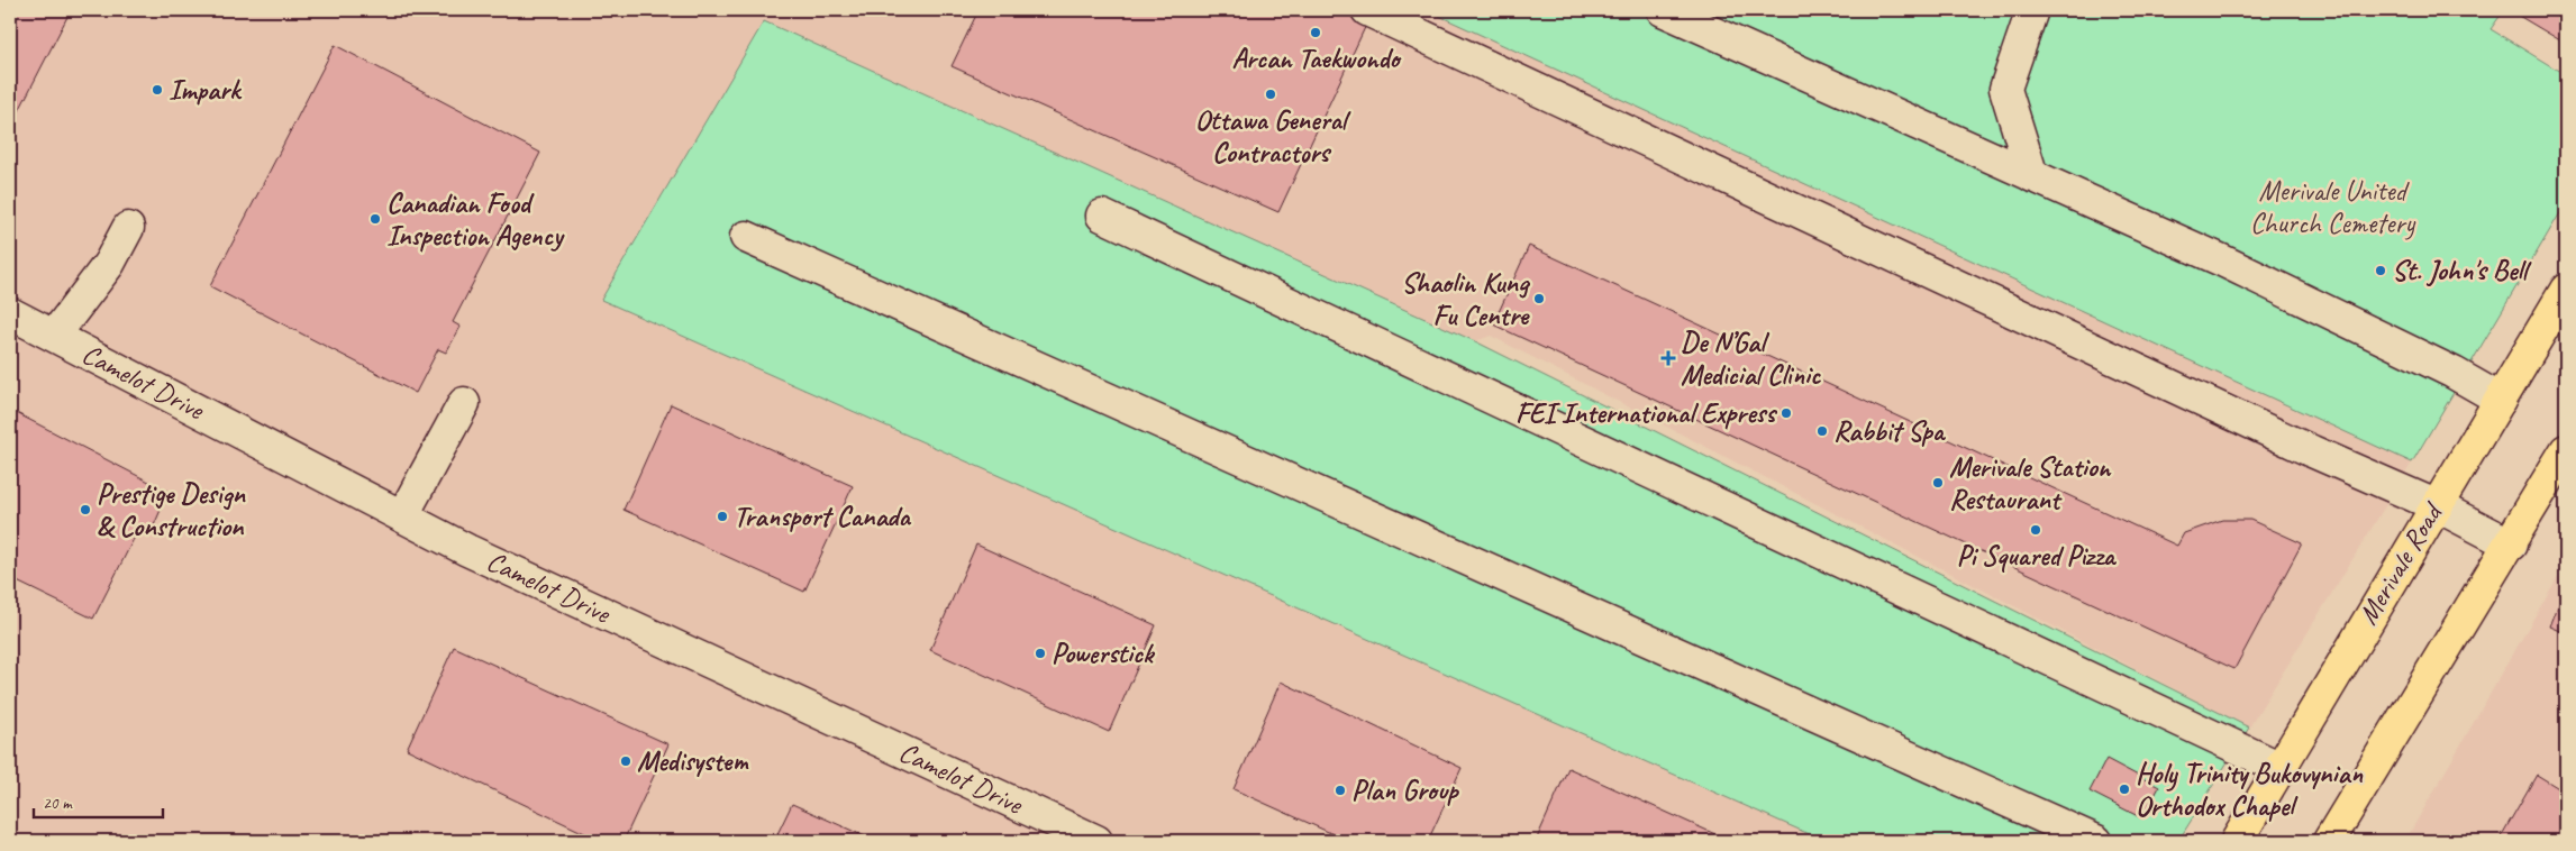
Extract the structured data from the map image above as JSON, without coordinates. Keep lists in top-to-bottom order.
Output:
{
  "streets": {
    "main road": ["Merivale Road"],
    "street": ["Camelot Drive"]
  },
  "parks": ["Merivale United Church Cemetery"],
  "places": {
    "other": [
      "Arcan Taekwondo",
      "Impark",
      "Ottawa General Contractors",
      "Canadian Food Inspection Agency",
      "St. John's Bell",
      "Shaolin Kung Fu Centre",
      "FEI International Express",
      "Rabbit Spa",
      "Merivale Station Restaurant",
      "Prestige Design & Construction",
      "Transport Canada",
      "Pi Squared Pizza",
      "Powerstick",
      "Medisystem",
      "Holy Trinity Bukovynian Orthodox Chapel",
      "Plan Group"
    ],
    "health": ["De N’Gal Medicial Clinic"]
  },
  "scale_bar": "20 m"
}
